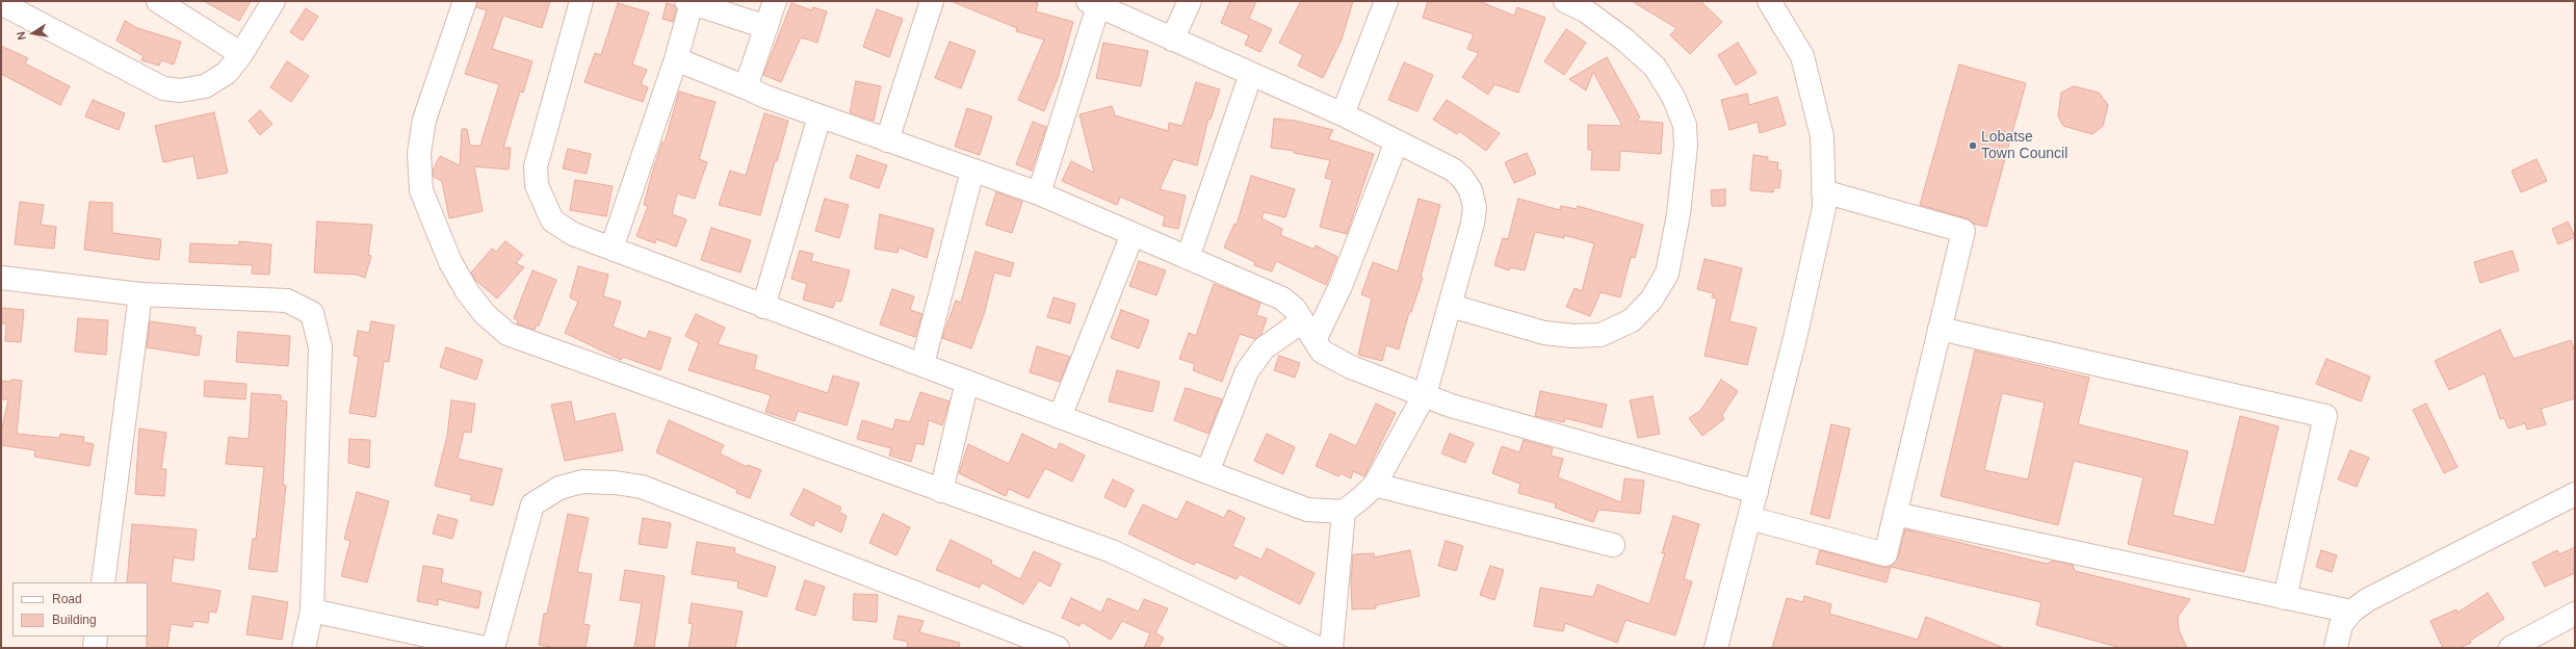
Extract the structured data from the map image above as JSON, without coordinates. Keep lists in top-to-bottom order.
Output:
{
  "places": ["Lobatse Town Council"],
  "legend": ["Road", "Building"],
  "north": "left"
}
